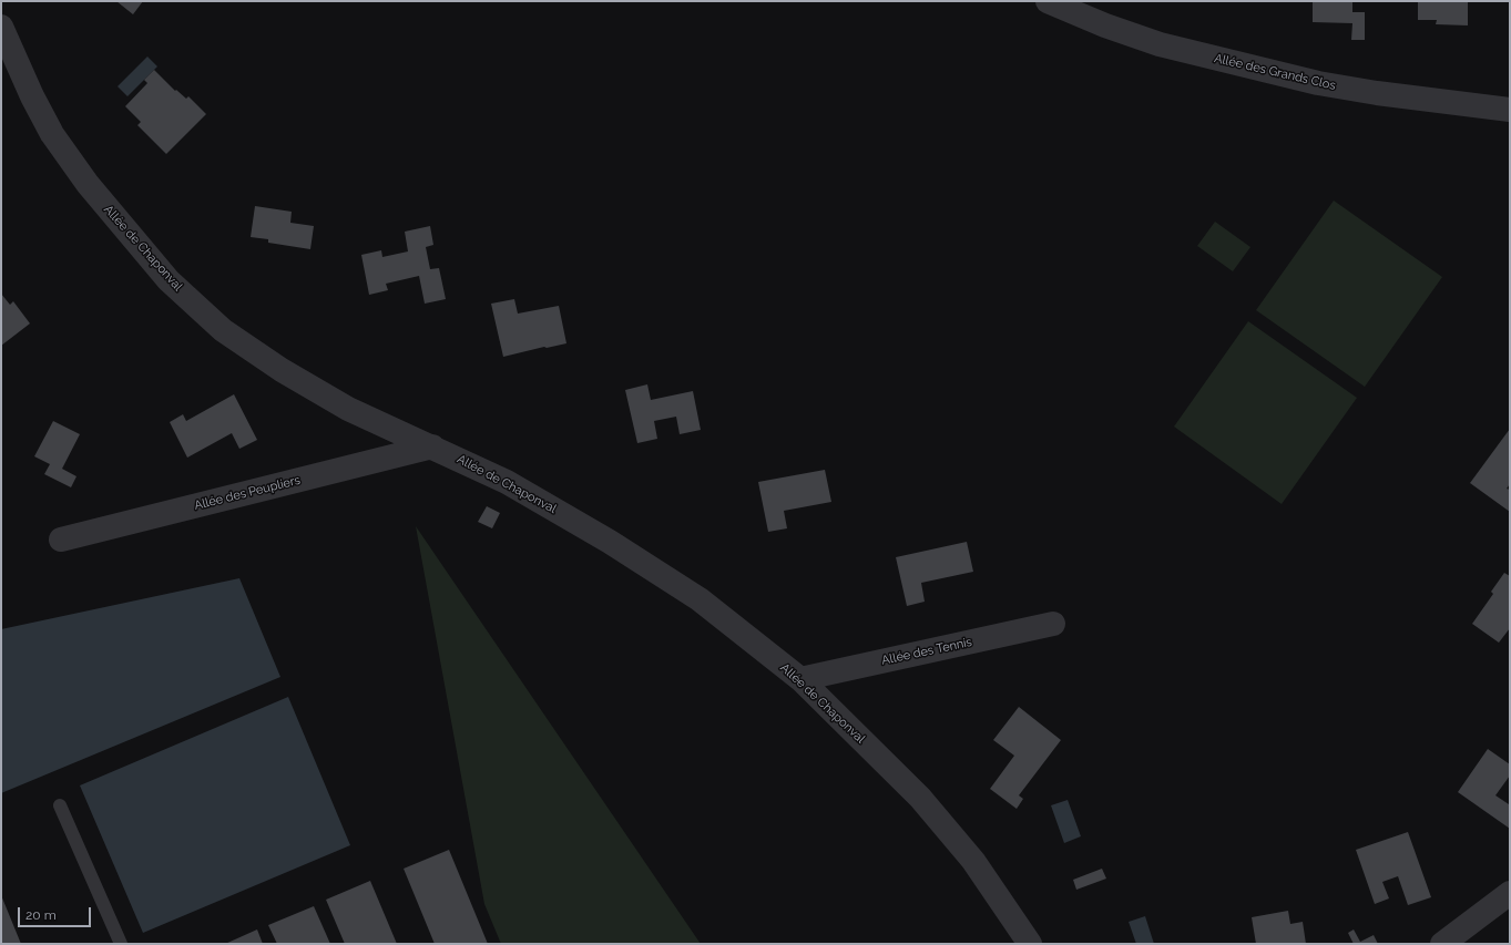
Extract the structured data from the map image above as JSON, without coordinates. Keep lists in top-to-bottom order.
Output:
{
  "streets": {
    "street": [
      "Allée des Grands Clos",
      "Allée de Chaponval",
      "Allée des Peupliers",
      "Allée des Tennis"
    ]
  },
  "crossings": [
    ["Allée de Chaponval", "Allée des Peupliers"],
    ["Allée de Chaponval", "Allée des Tennis"]
  ],
  "scale_bar": "20 m"
}
